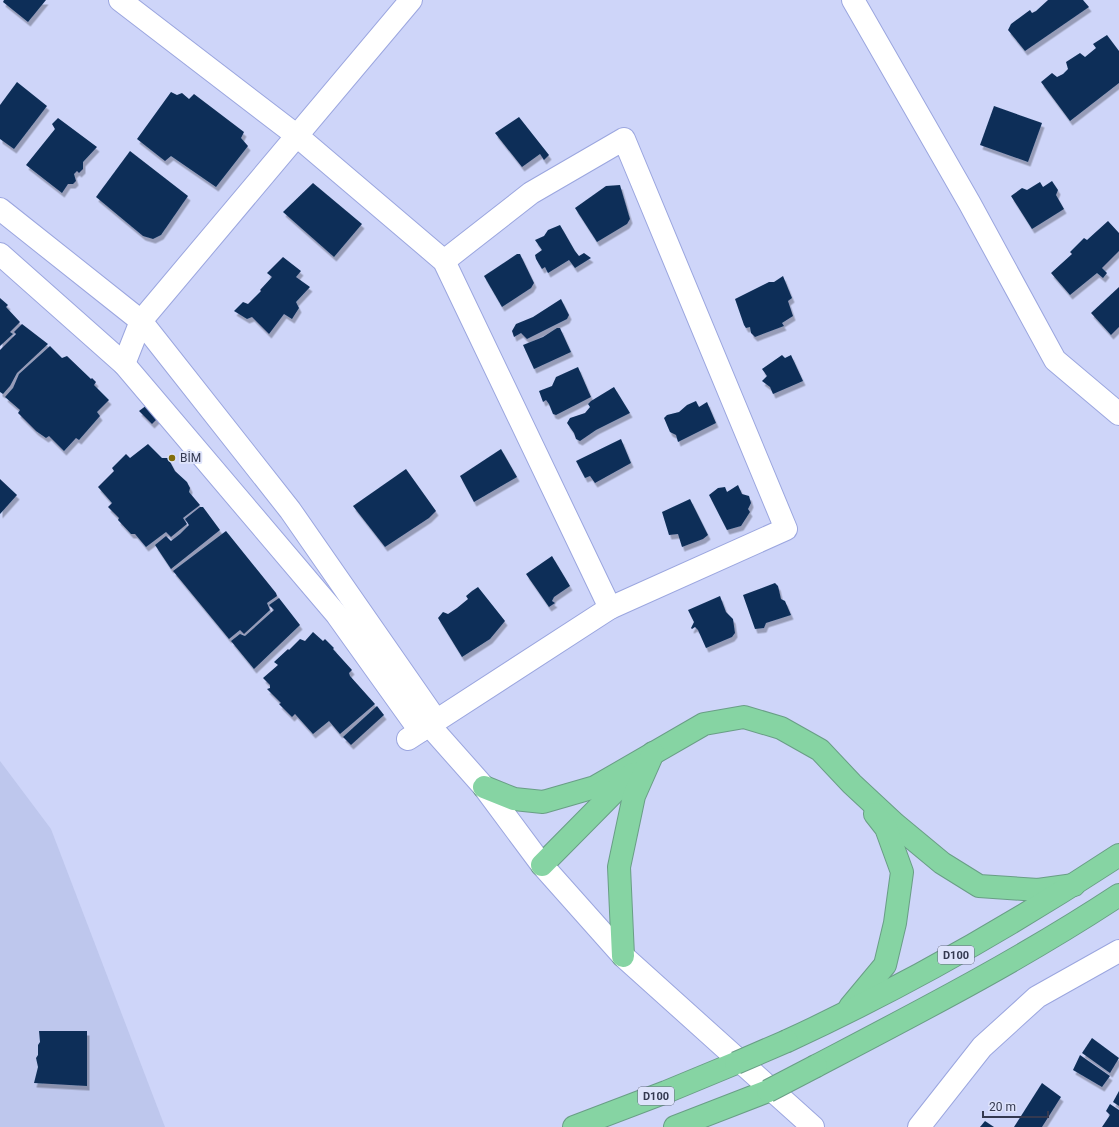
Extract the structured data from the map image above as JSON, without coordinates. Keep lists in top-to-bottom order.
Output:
{
  "streets": {
    "highway": ["D100"]
  },
  "places": ["BİM"],
  "scale_bar": "20 m"
}
